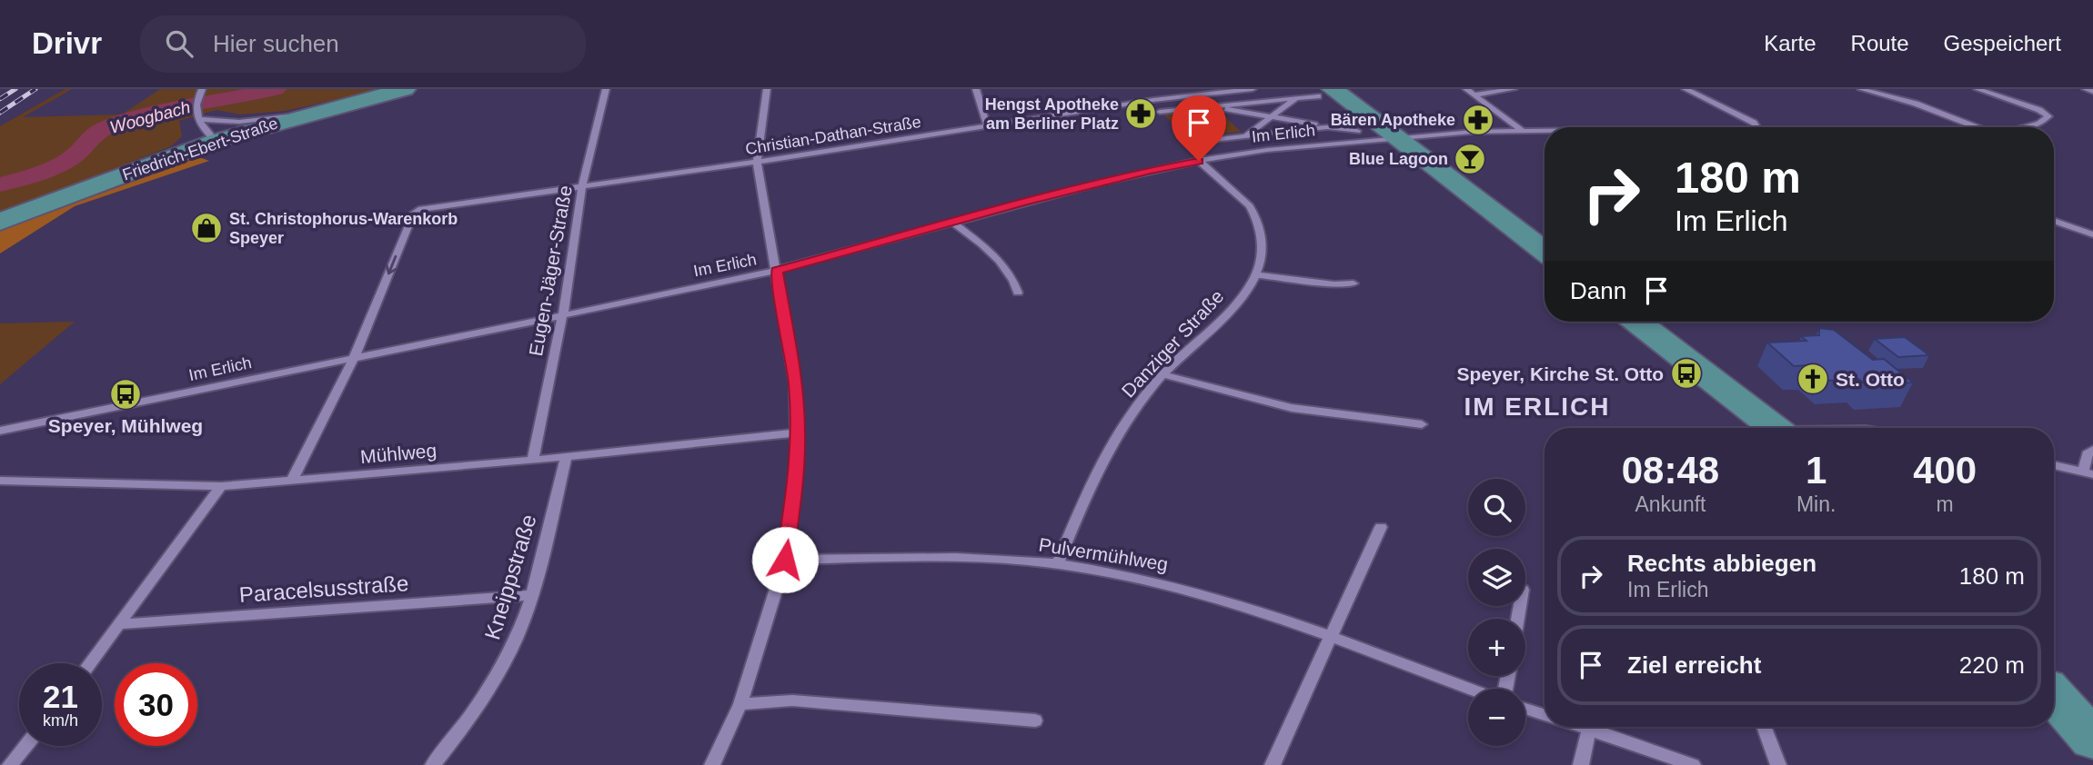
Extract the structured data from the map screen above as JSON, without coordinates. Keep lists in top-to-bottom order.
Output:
{
  "streets": {
    "main road": ["Friedrich-Ebert-Straße"],
    "street": [
      "Im Erlich",
      "Christian-Dathan-Straße",
      "Eugen-Jäger-Straße",
      "Danziger Straße",
      "Mühlweg",
      "Pulvermühlweg",
      "Kneippstraße",
      "Paracelsusstraße"
    ]
  },
  "crossings": [
    ["Im Erlich", "Christian-Dathan-Straße"],
    ["Im Erlich", "Eugen-Jäger-Straße"],
    ["Im Erlich", "Danziger Straße"],
    ["Christian-Dathan-Straße", "Eugen-Jäger-Straße"],
    ["Eugen-Jäger-Straße", "Mühlweg"],
    ["Danziger Straße", "Pulvermühlweg"],
    ["Mühlweg", "Kneippstraße"],
    ["Kneippstraße", "Paracelsusstraße"]
  ],
  "districts": ["IM ERLICH"],
  "water": ["Woogbach"],
  "places": {
    "pharmacy": ["Hengst Apotheke am Berliner Platz", "Bären Apotheke"],
    "bar": ["Blue Lagoon"],
    "shop": ["St. Christophorus-Warenkorb Speyer"],
    "bus stop": ["Speyer, Kirche St. Otto", "Speyer, Mühlweg"],
    "church": ["St. Otto"]
  },
  "page": {
    "header": "Drivr",
    "search": "Hier suchen",
    "nav": ["Karte", "Route", "Gespeichert"],
    "turn": ["180 m", "Im Erlich"],
    "then": "Dann",
    "eta": [
      "08:48",
      "Ankunft",
      "1",
      "Min.",
      "400",
      "m"
    ],
    "map_buttons": ["+", "−"],
    "list": [
      {
        "name": "Rechts abbiegen",
        "note": "Im Erlich",
        "value": "180 m"
      },
      {
        "name": "Ziel erreicht",
        "value": "220 m"
      }
    ],
    "speed": "21 km/h",
    "limit": "30"
  }
}
